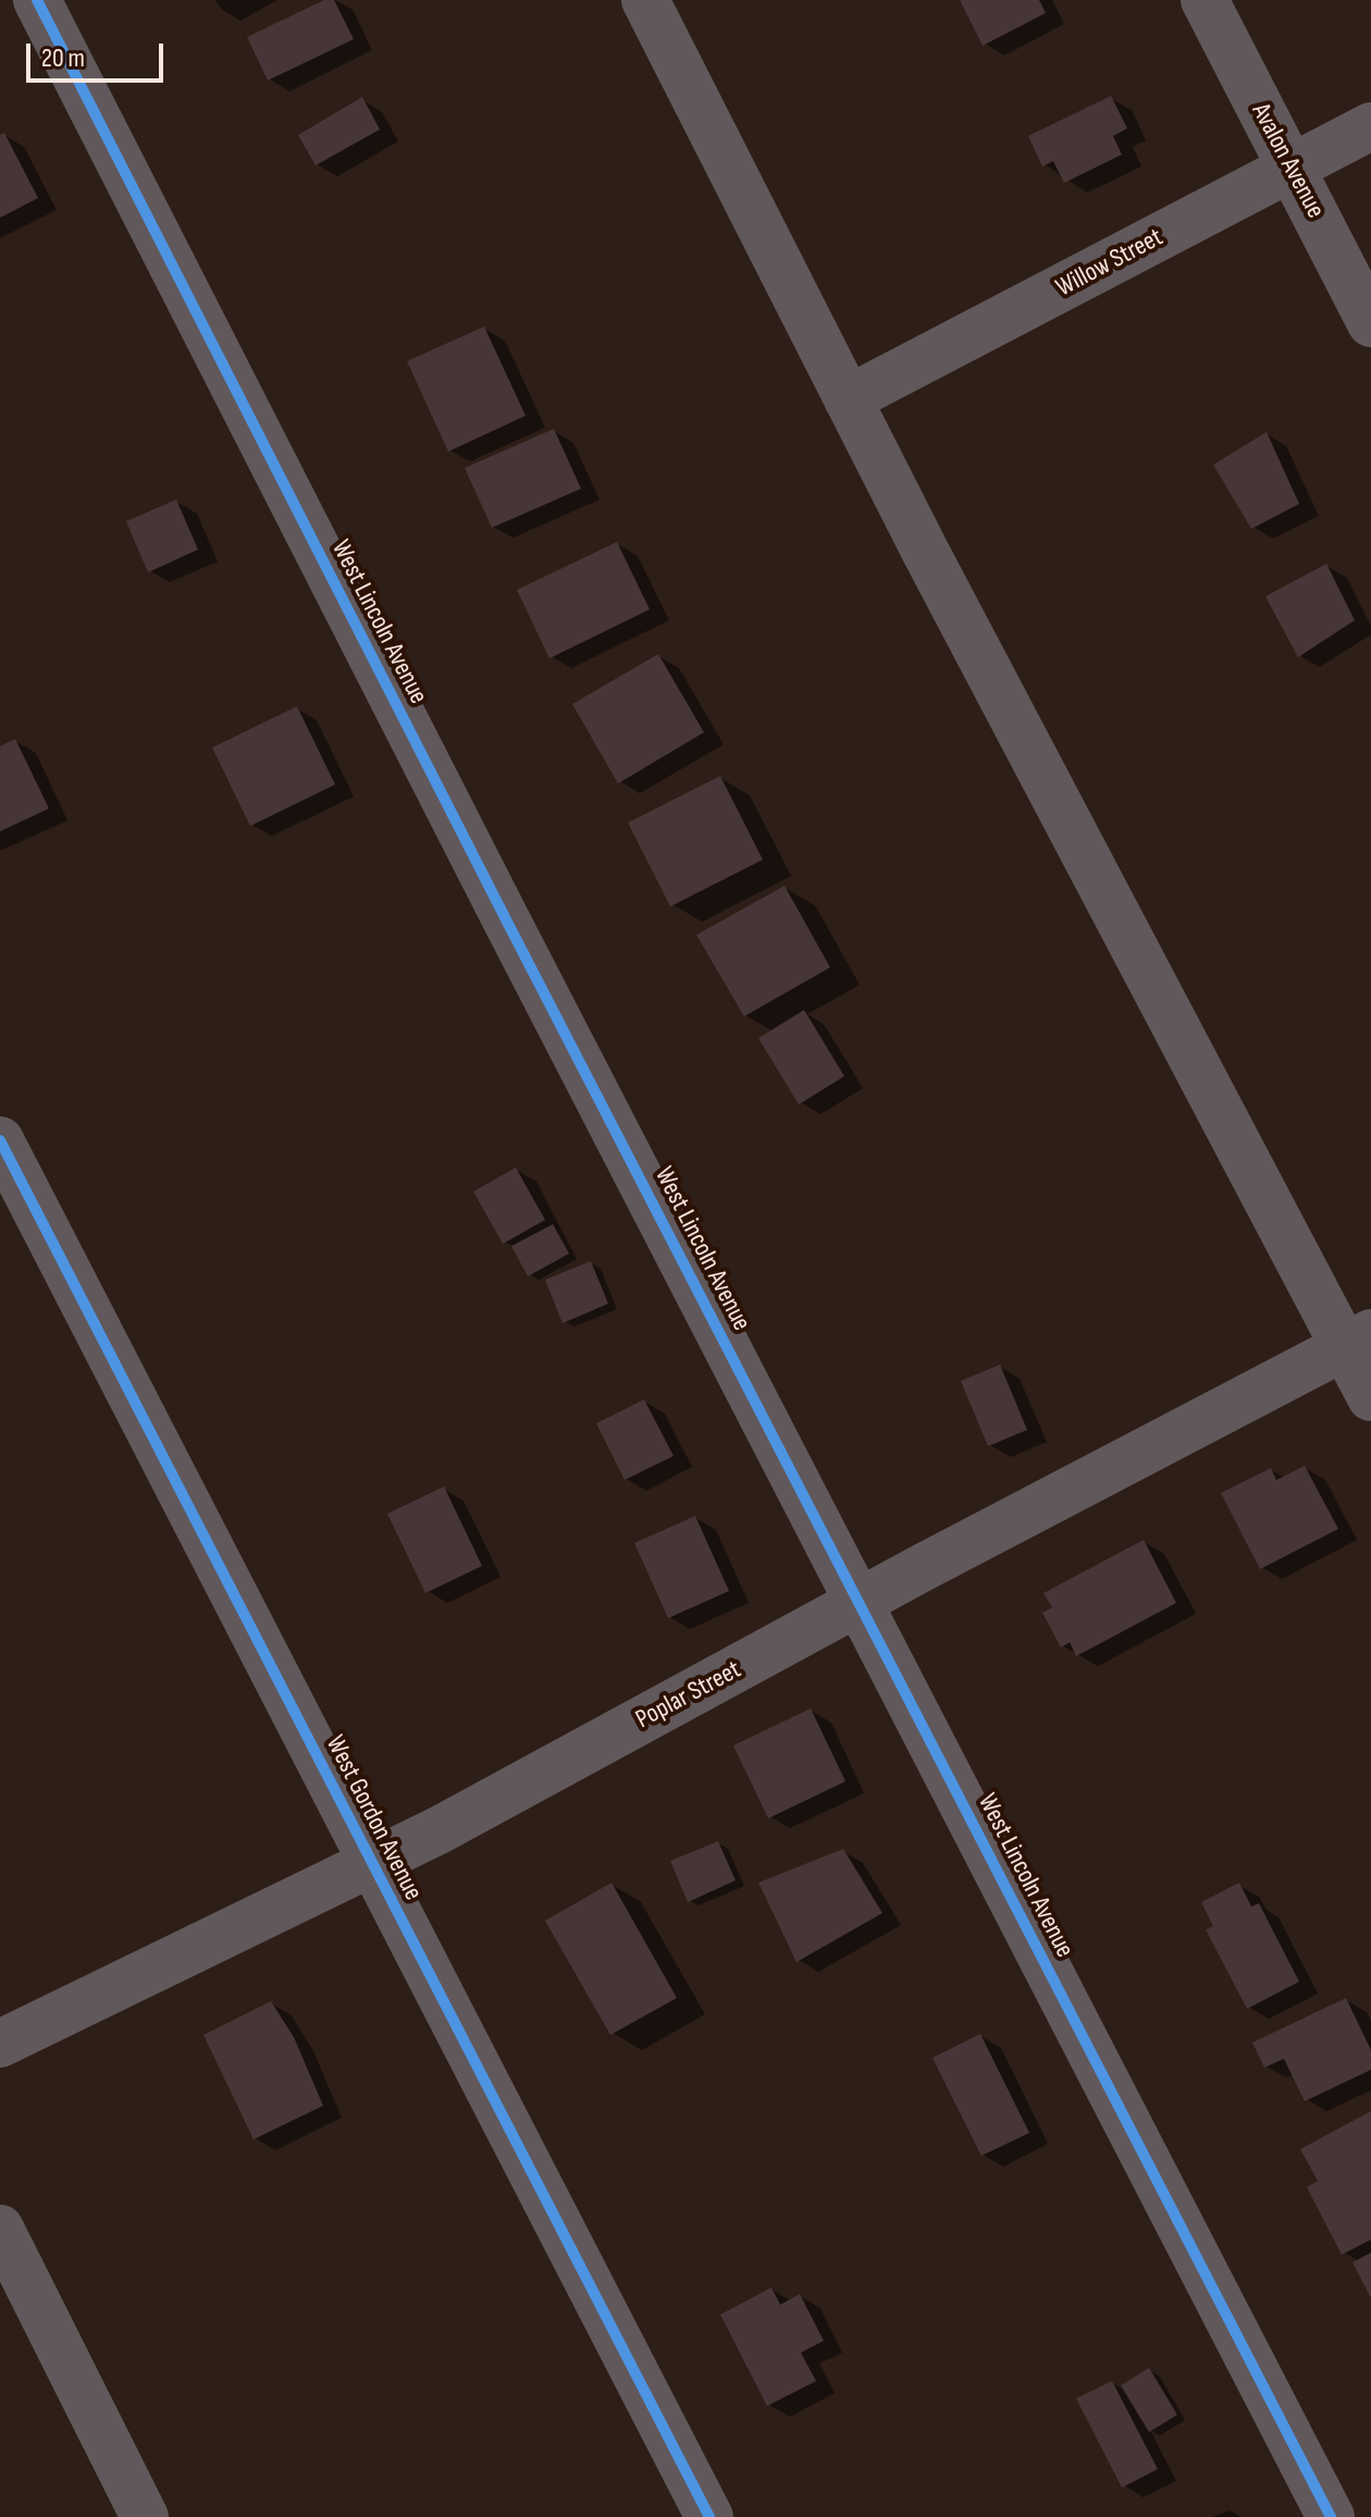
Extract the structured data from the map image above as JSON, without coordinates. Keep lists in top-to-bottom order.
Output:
{
  "streets": {
    "street": [
      "Avalon Avenue",
      "Willow Street",
      "West Lincoln Avenue",
      "Poplar Street",
      "West Gordon Avenue"
    ]
  },
  "crossings": [
    ["Avalon Avenue", "Willow Street"],
    ["West Lincoln Avenue", "Poplar Street"],
    ["Poplar Street", "West Gordon Avenue"]
  ],
  "scale_bar": "20 m"
}
